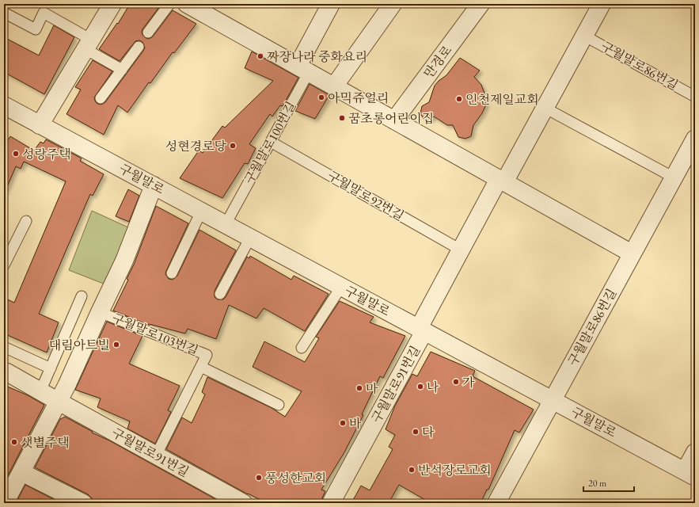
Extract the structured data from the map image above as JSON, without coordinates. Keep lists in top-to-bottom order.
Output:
{
  "streets": {
    "street": [
      "만경로",
      "구월말로86번길",
      "구월말로100번길",
      "구월말로",
      "구월말로103번길",
      "구월말로91번길"
    ],
    "lane": ["구월말로92번길"]
  },
  "crossings": [
    ["구월말로86번길", "구월말로"],
    ["구월말로100번길", "구월말로"],
    ["구월말로100번길", "구월말로92번길"],
    ["구월말로", "구월말로103번길"],
    ["구월말로", "구월말로91번길"],
    ["구월말로103번길", "구월말로91번길"]
  ],
  "places": [
    "짜장나라 중화요리",
    "아믹쥬얼리",
    "인천제일교회",
    "꿈초롱어린이집",
    "성현경로당",
    "성랑주택",
    "대림아트빌",
    "가",
    "나",
    "마",
    "바",
    "다",
    "샛별주택",
    "반석장로교회",
    "풍성한교회"
  ],
  "scale_bar": "20 m"
}
